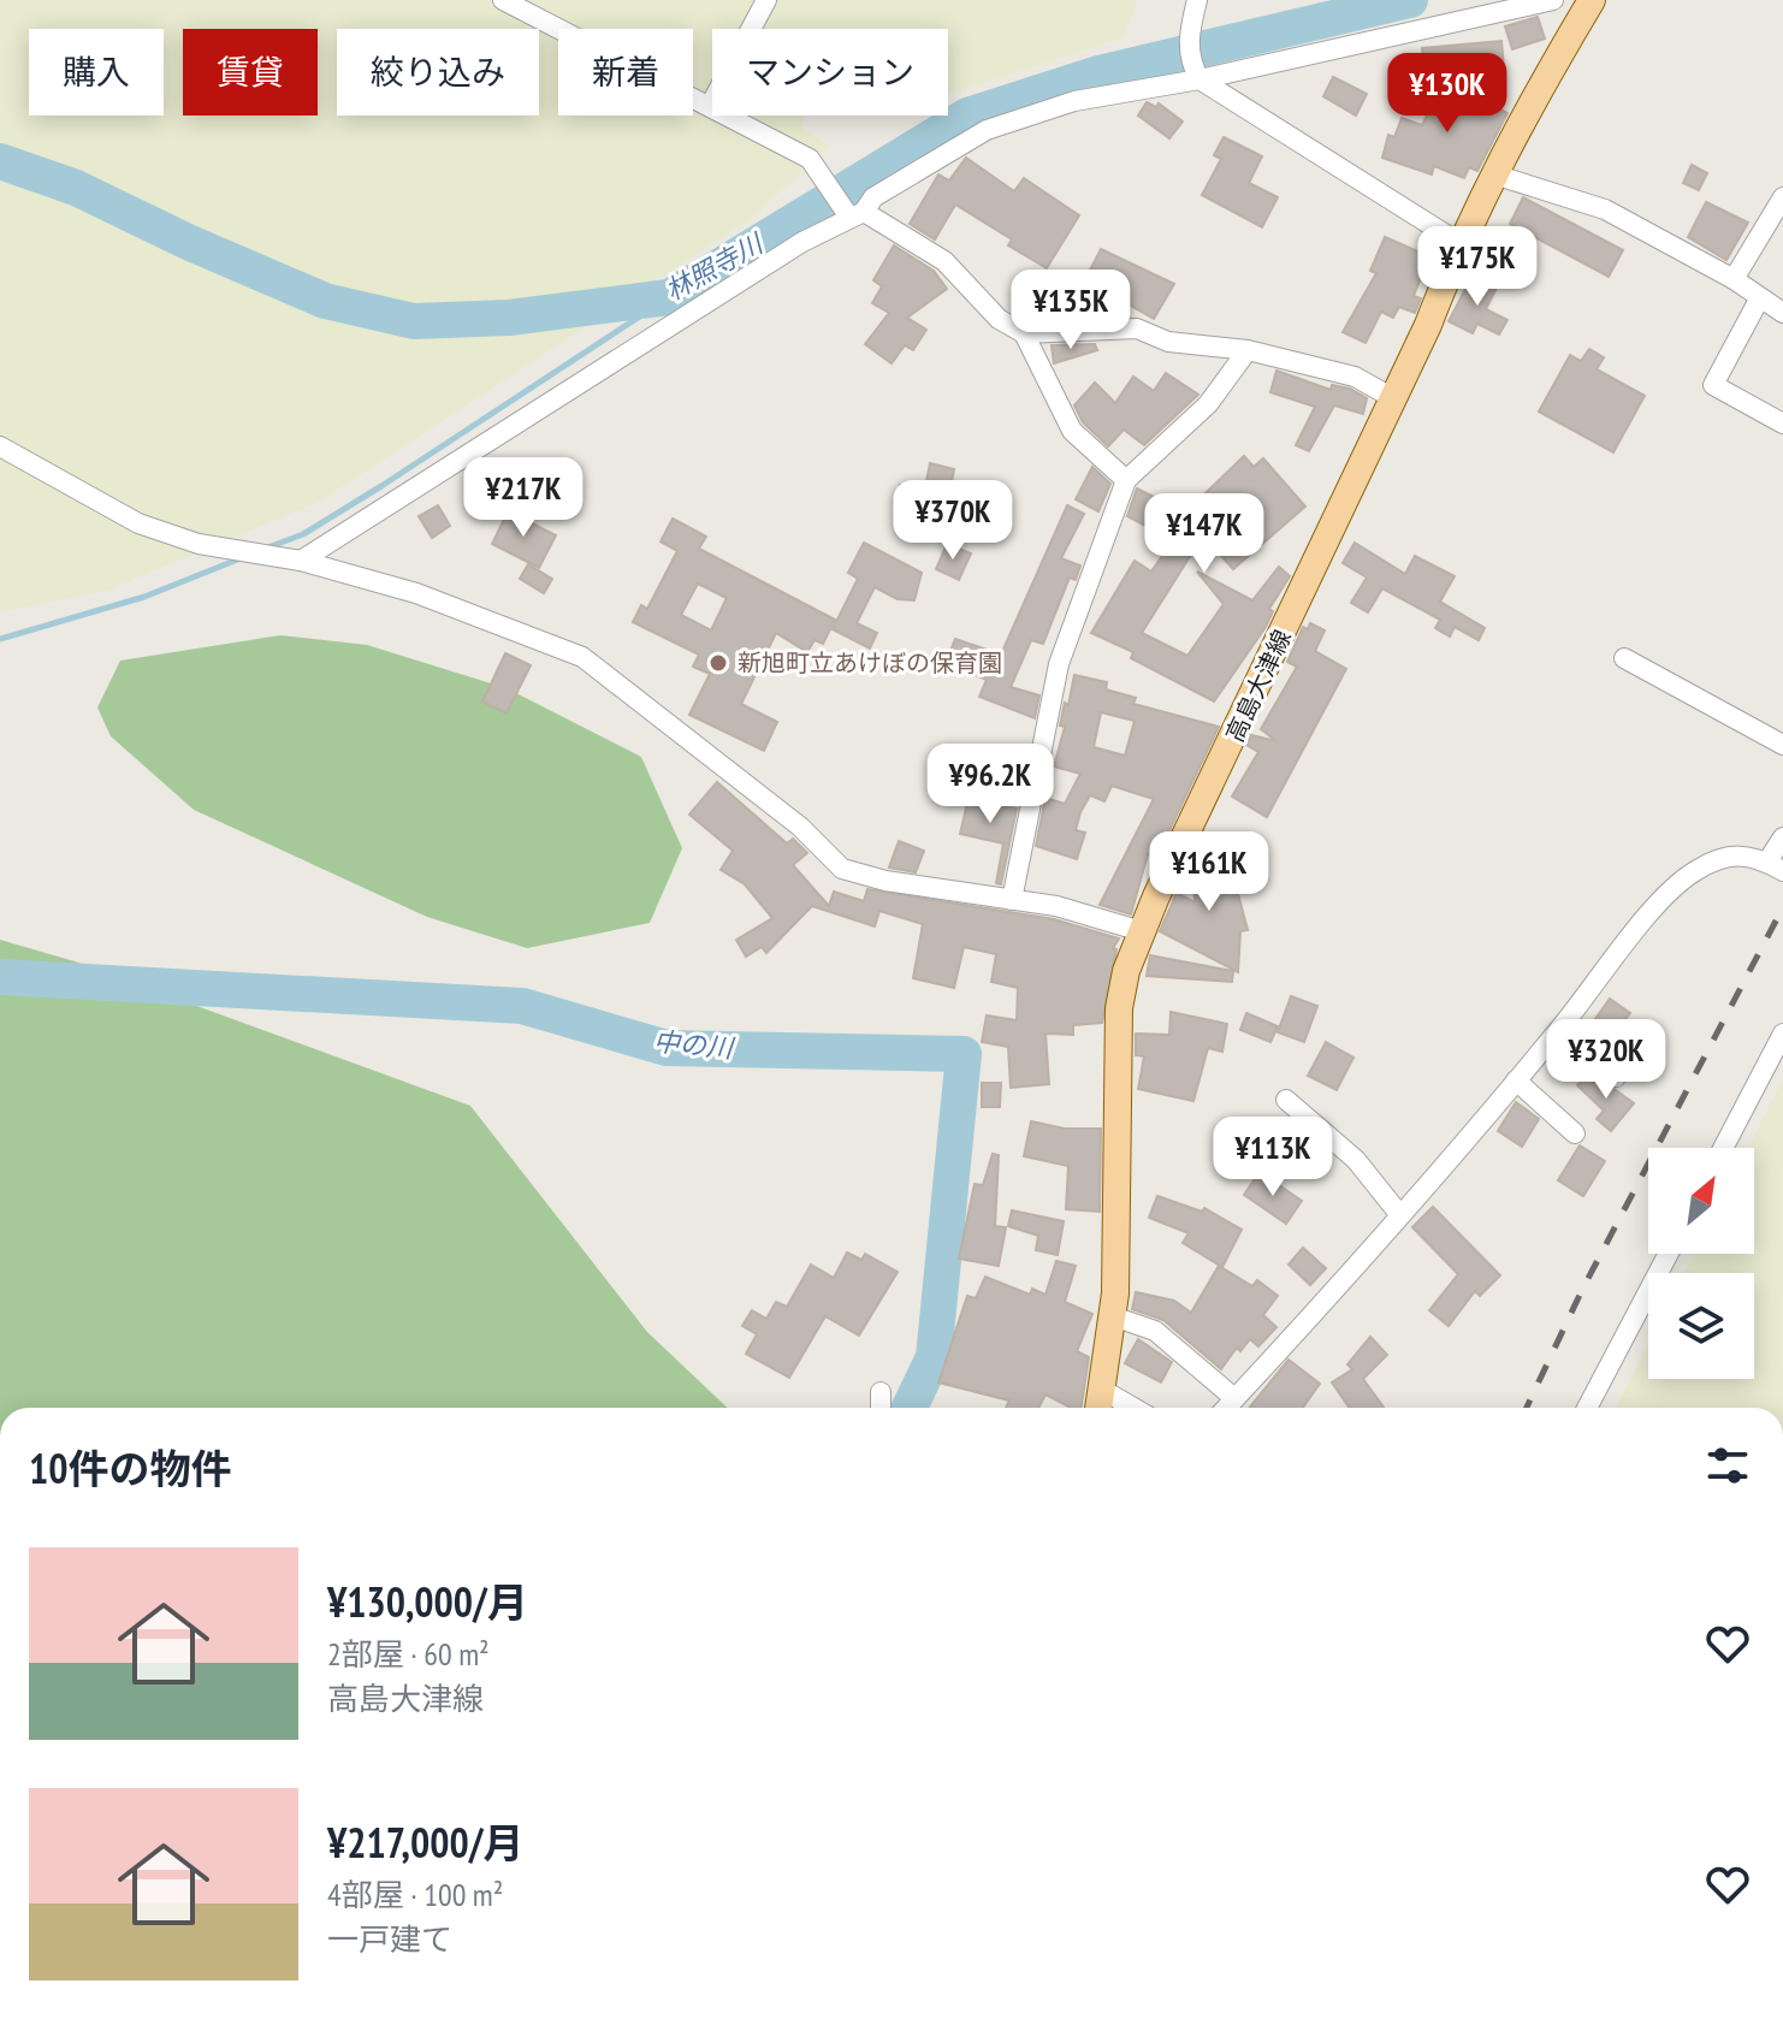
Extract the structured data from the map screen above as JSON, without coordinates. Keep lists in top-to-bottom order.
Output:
{
  "streets": {
    "main road": ["高島大津線"]
  },
  "water": ["林照寺川", "中の川"],
  "places": ["新旭町立あけぼの保育園"],
  "north": "top right",
  "page": {
    "chip": [
      "購入",
      "賃貸",
      "絞り込み",
      "新着",
      "マンション"
    ],
    "price": [
      "¥130K",
      "¥175K",
      "¥135K",
      "¥217K",
      "¥370K",
      "¥147K",
      "¥96.2K",
      "¥161K",
      "¥320K",
      "¥113K"
    ],
    "heading": "10件の物件",
    "list": [
      {
        "name": "¥130,000/月",
        "note": "2部屋 · 60 m² · 高島大津線"
      },
      {
        "name": "¥217,000/月",
        "note": "4部屋 · 100 m² · 一戸建て"
      }
    ]
  }
}
